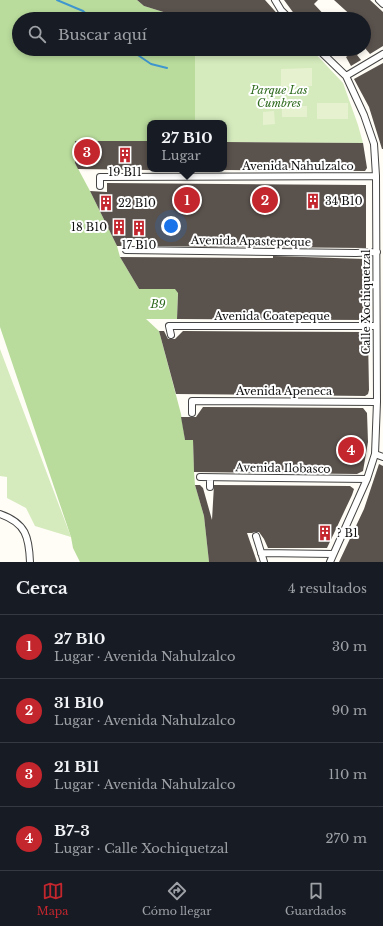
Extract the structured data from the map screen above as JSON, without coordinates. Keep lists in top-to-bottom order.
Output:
{
  "streets": {
    "street": [
      "Avenida Nahulzalco",
      "Avenida Apastepeque",
      "Calle Xochiquetzal",
      "Avenida Coatepeque",
      "Avenida Apeneca",
      "Avenida Ilobasco"
    ]
  },
  "crossings": [
    ["Avenida Nahulzalco", "Calle Xochiquetzal"],
    ["Avenida Apastepeque", "Calle Xochiquetzal"],
    ["Calle Xochiquetzal", "Avenida Coatepeque"],
    ["Calle Xochiquetzal", "Avenida Apeneca"],
    ["Calle Xochiquetzal", "Avenida Ilobasco"]
  ],
  "parks": ["Parque Las Cumbres", "B9"],
  "places": {
    "building": [
      "19 B11",
      "34 B10",
      "22 B10",
      "18 B10",
      "17 B10",
      "? B1"
    ]
  },
  "page": {
    "search": "Buscar aquí",
    "popup": ["27 B10", "Lugar"],
    "pins": [
      "3",
      "1",
      "2",
      "4"
    ],
    "heading": ["Cerca", "4 resultados"],
    "list": [
      {
        "mark": "1",
        "name": "27 B10",
        "note": "Lugar · Avenida Nahulzalco",
        "value": "30 m"
      },
      {
        "mark": "2",
        "name": "31 B10",
        "note": "Lugar · Avenida Nahulzalco",
        "value": "90 m"
      },
      {
        "mark": "3",
        "name": "21 B11",
        "note": "Lugar · Avenida Nahulzalco",
        "value": "110 m"
      },
      {
        "mark": "4",
        "name": "B7-3",
        "note": "Lugar · Calle Xochiquetzal",
        "value": "270 m"
      }
    ],
    "nav": ["Mapa", "Cómo llegar", "Guardados"]
  }
}
